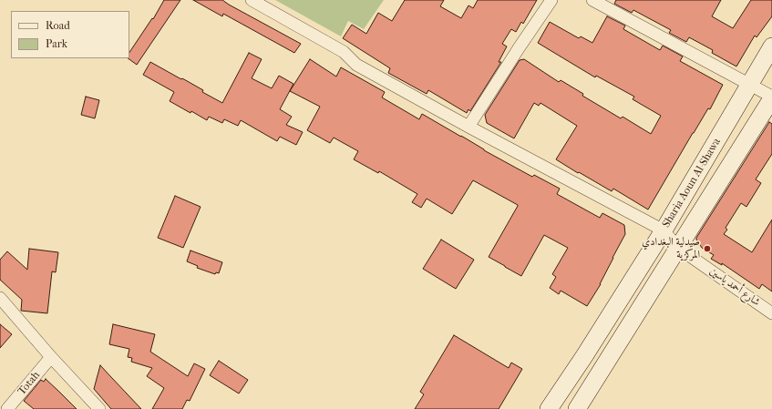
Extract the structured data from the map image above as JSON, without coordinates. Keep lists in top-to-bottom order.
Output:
{
  "streets": {
    "main road": ["Sharia Aoun Al-Shawa"],
    "street": ["شارع أحمد ياسين", "Totah"]
  },
  "crossings": [
    ["Sharia Aoun Al-Shawa", "شارع أحمد ياسين"]
  ],
  "places": ["صيدلية البغدادي المركزية"],
  "legend": ["Road", "Park"]
}
